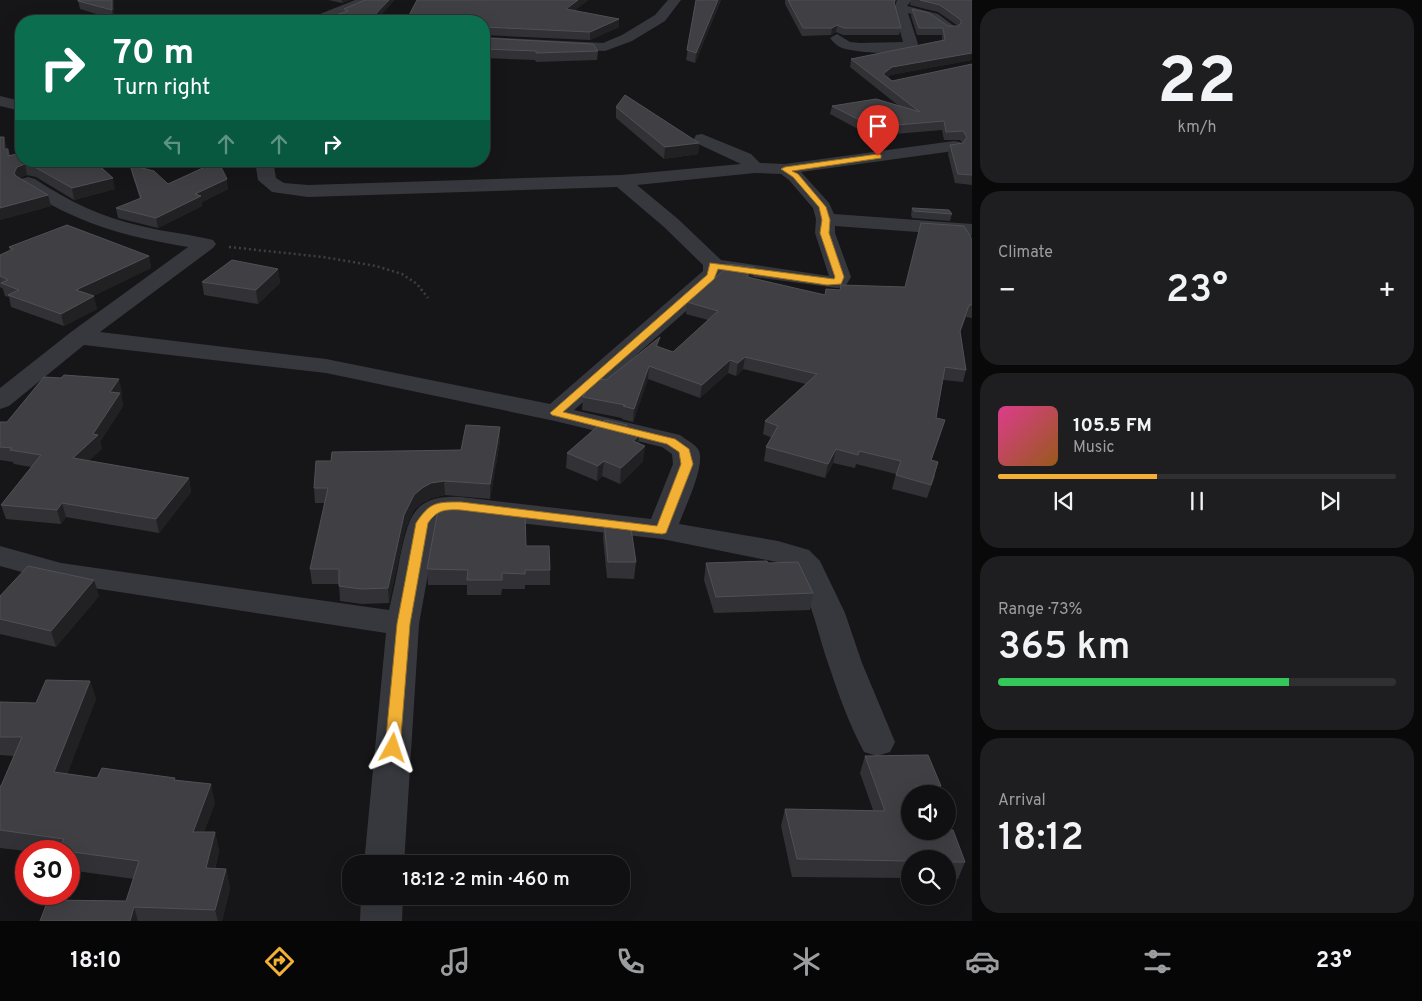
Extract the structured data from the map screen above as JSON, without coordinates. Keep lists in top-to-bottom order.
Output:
{
  "page": {
    "tile": [
      ["22", "km/h"],
      "Climate",
      ["Range · 73%", "365 km"],
      ["Arrival", "18:12"]
    ],
    "turn": ["70 m", "Turn right"],
    "heat": ["−", "23°", "+"],
    "song": ["105.5 FM", "Music"],
    "limit": "30",
    "trip": "18:12 · 2 min · 460 m",
    "tabs": ["18:10", "23°"]
  }
}
